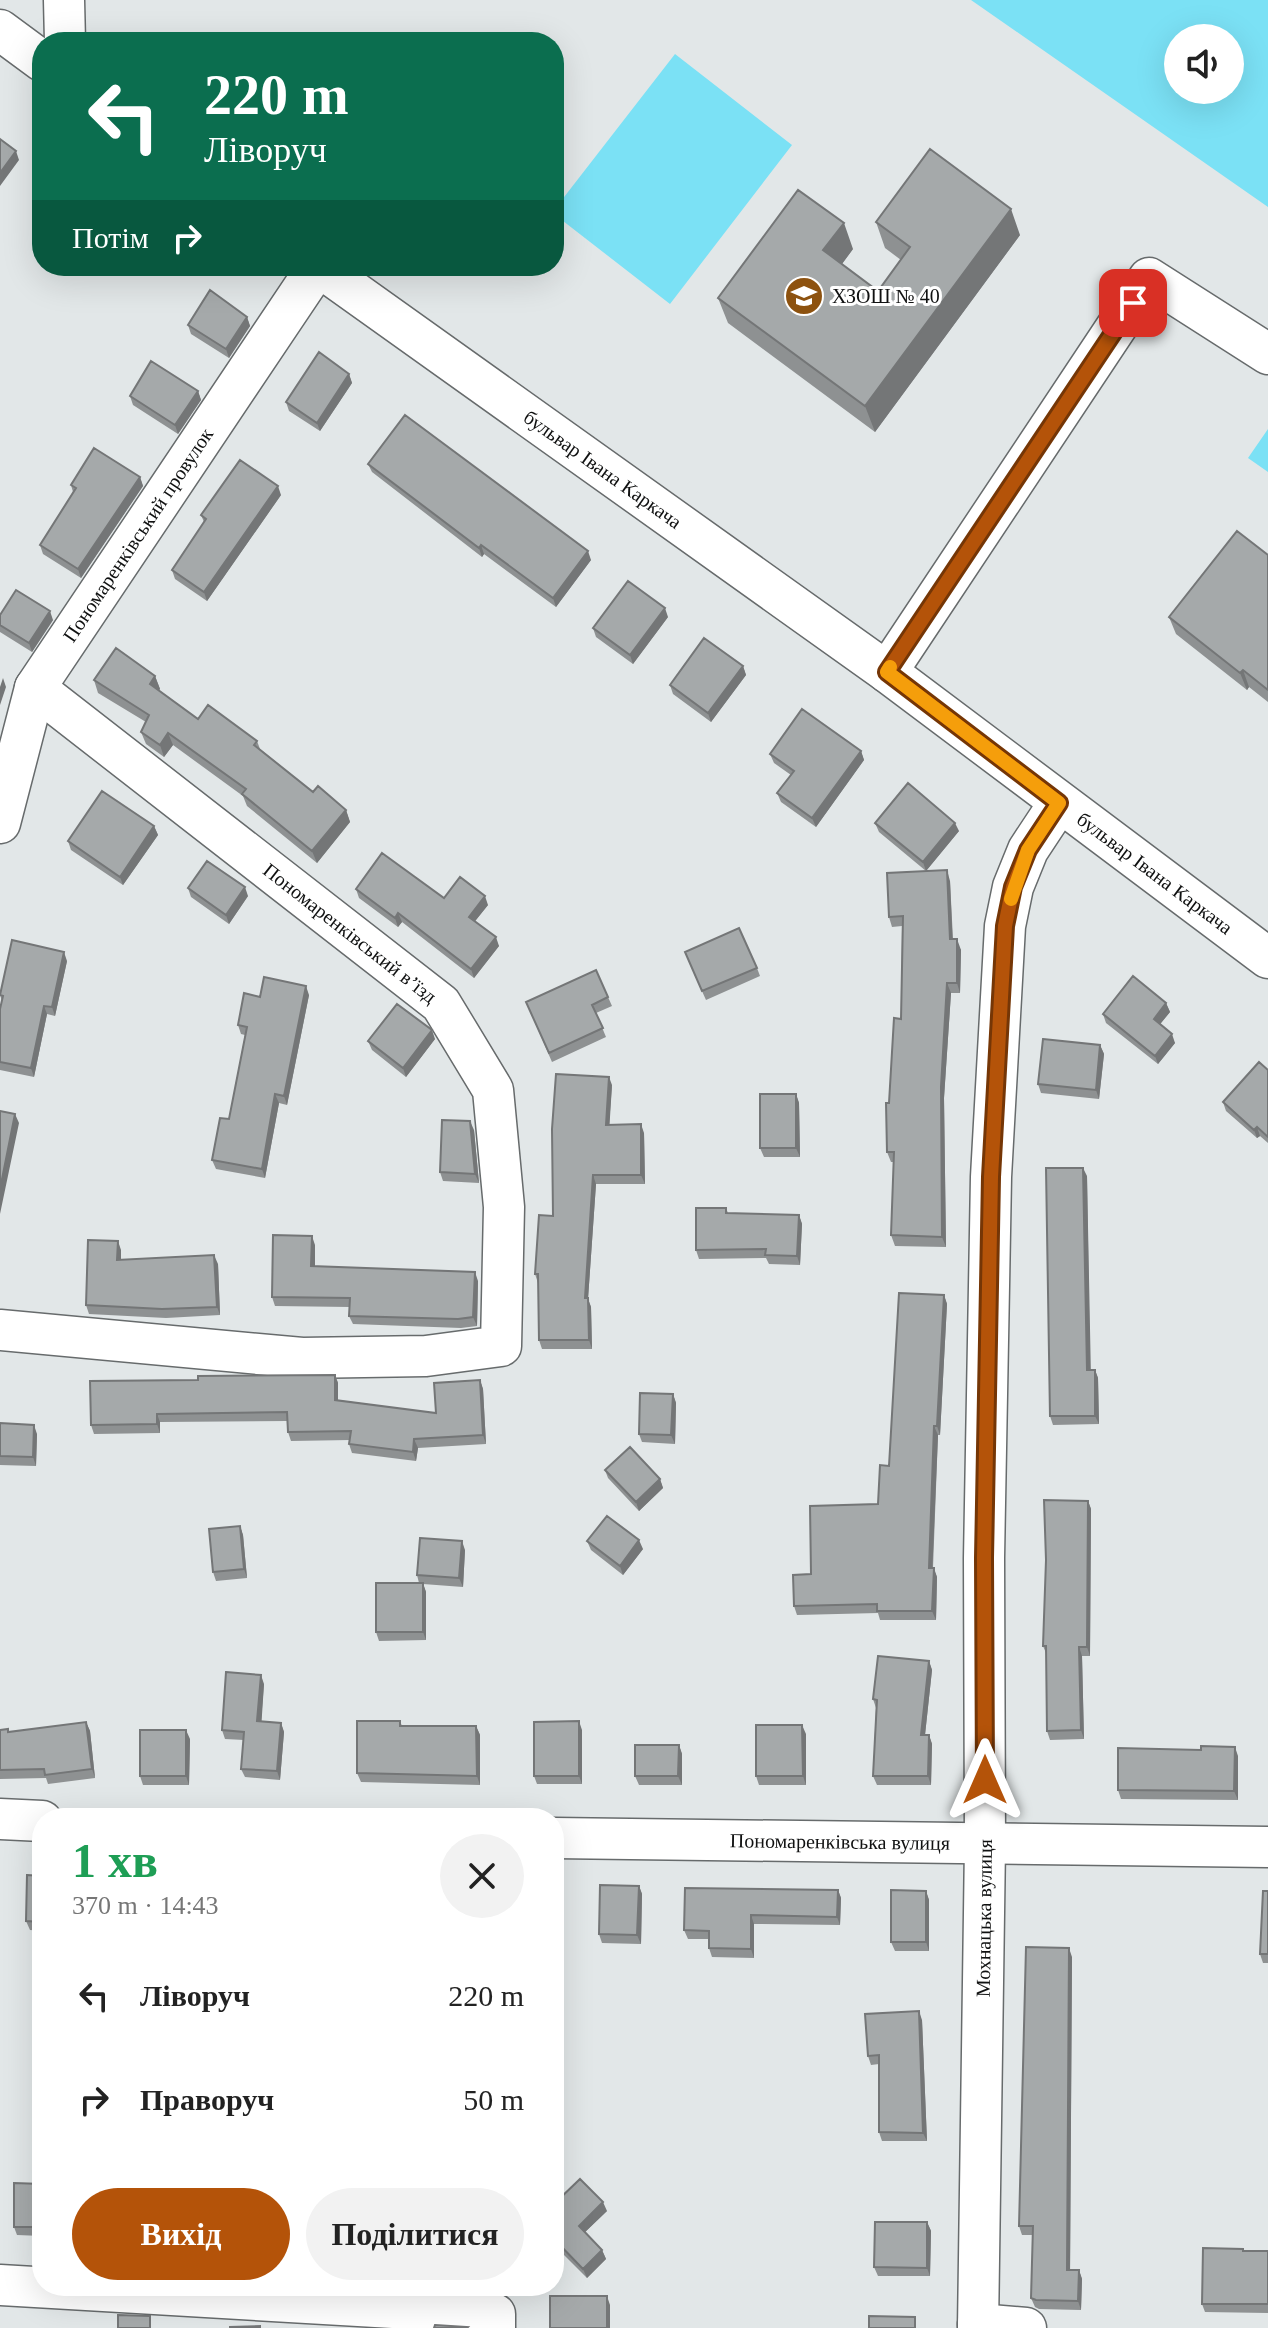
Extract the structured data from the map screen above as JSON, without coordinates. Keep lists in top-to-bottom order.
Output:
{
  "streets": {
    "street": [
      "бульвар Івана Каркача",
      "Пономаренківський провулок",
      "Пономаренківський в’їзд",
      "Пономаренківська вулиця",
      "Мохнацька вулиця"
    ]
  },
  "crossings": [
    ["бульвар Івана Каркача", "Мохнацька вулиця"],
    ["Пономаренківський провулок", "Пономаренківський в’їзд"],
    ["Пономаренківська вулиця", "Мохнацька вулиця"]
  ],
  "places": {
    "school or university": ["ХЗОШ № 40"]
  },
  "page": {
    "turn": ["220 m", "Ліворуч"],
    "then": "Потім",
    "heading": ["1 хв", "370 m · 14:43"],
    "list": [
      {
        "name": "Ліворуч",
        "value": "220 m"
      },
      {
        "name": "Праворуч",
        "value": "50 m"
      }
    ],
    "buttons": ["Вихід", "Поділитися"]
  }
}
